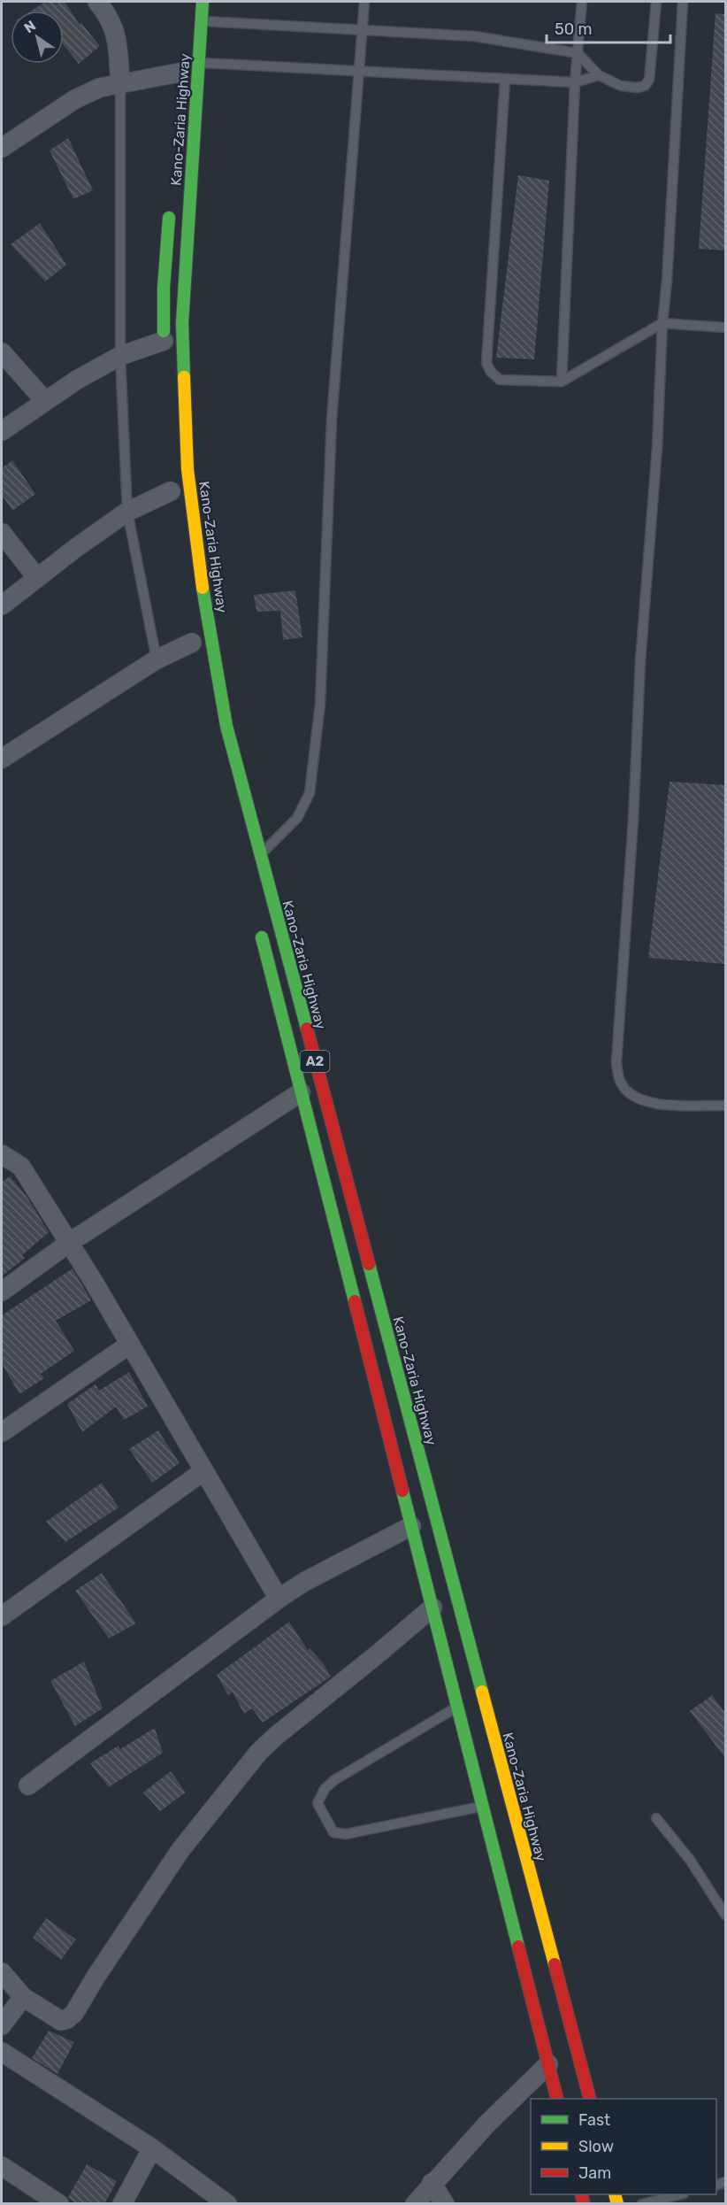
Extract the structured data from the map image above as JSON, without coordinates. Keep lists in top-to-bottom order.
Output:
{
  "streets": {
    "highway": ["Kano-Zaria Highway", "A2"]
  },
  "legend": ["Fast", "Slow", "Jam"],
  "scale_bar": "50 m",
  "north": "top left"
}
